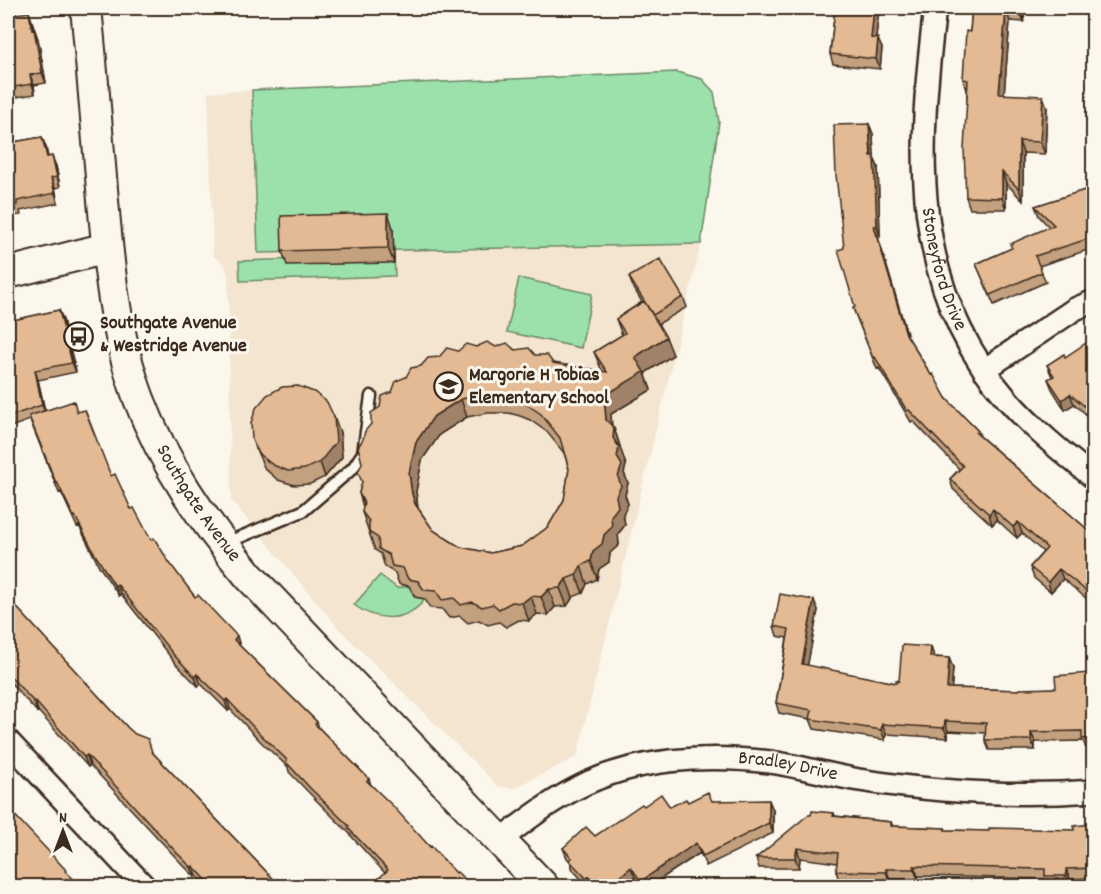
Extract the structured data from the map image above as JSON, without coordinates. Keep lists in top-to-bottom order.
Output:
{
  "streets": {
    "street": ["Stoneyford Drive", "Southgate Avenue", "Bradley Drive"]
  },
  "crossings": [
    ["Southgate Avenue", "Bradley Drive"]
  ],
  "places": {
    "bus stop": ["Southgate Avenue & Westridge Avenue"],
    "school or university": ["Margorie H Tobias Elementary School"]
  },
  "north": "top"
}
